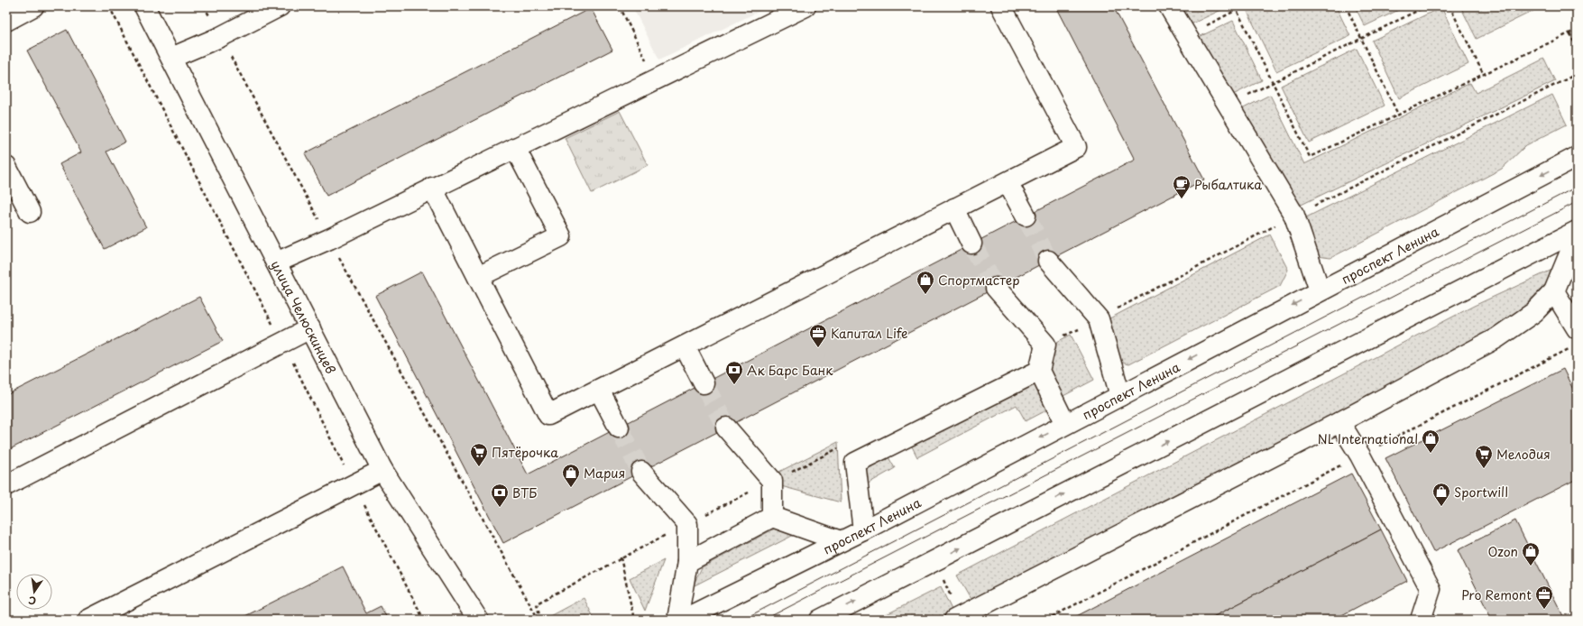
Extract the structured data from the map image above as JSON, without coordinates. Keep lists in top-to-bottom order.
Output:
{
  "streets": {
    "main road": ["проспект Ленина", "улица Челюскинцев"]
  },
  "places": {
    "cafe": ["Рыбалтика"],
    "shop": [
      "Спортмастер",
      "NL International",
      "Мария",
      "Sportwill",
      "Ozon"
    ],
    "office": ["Капитал Life", "Pro Remont"],
    "bank": ["Ак Барс Банк", "ВТБ"],
    "supermarket": ["Пятёрочка", "Мелодия"]
  },
  "north": "bottom"
}
